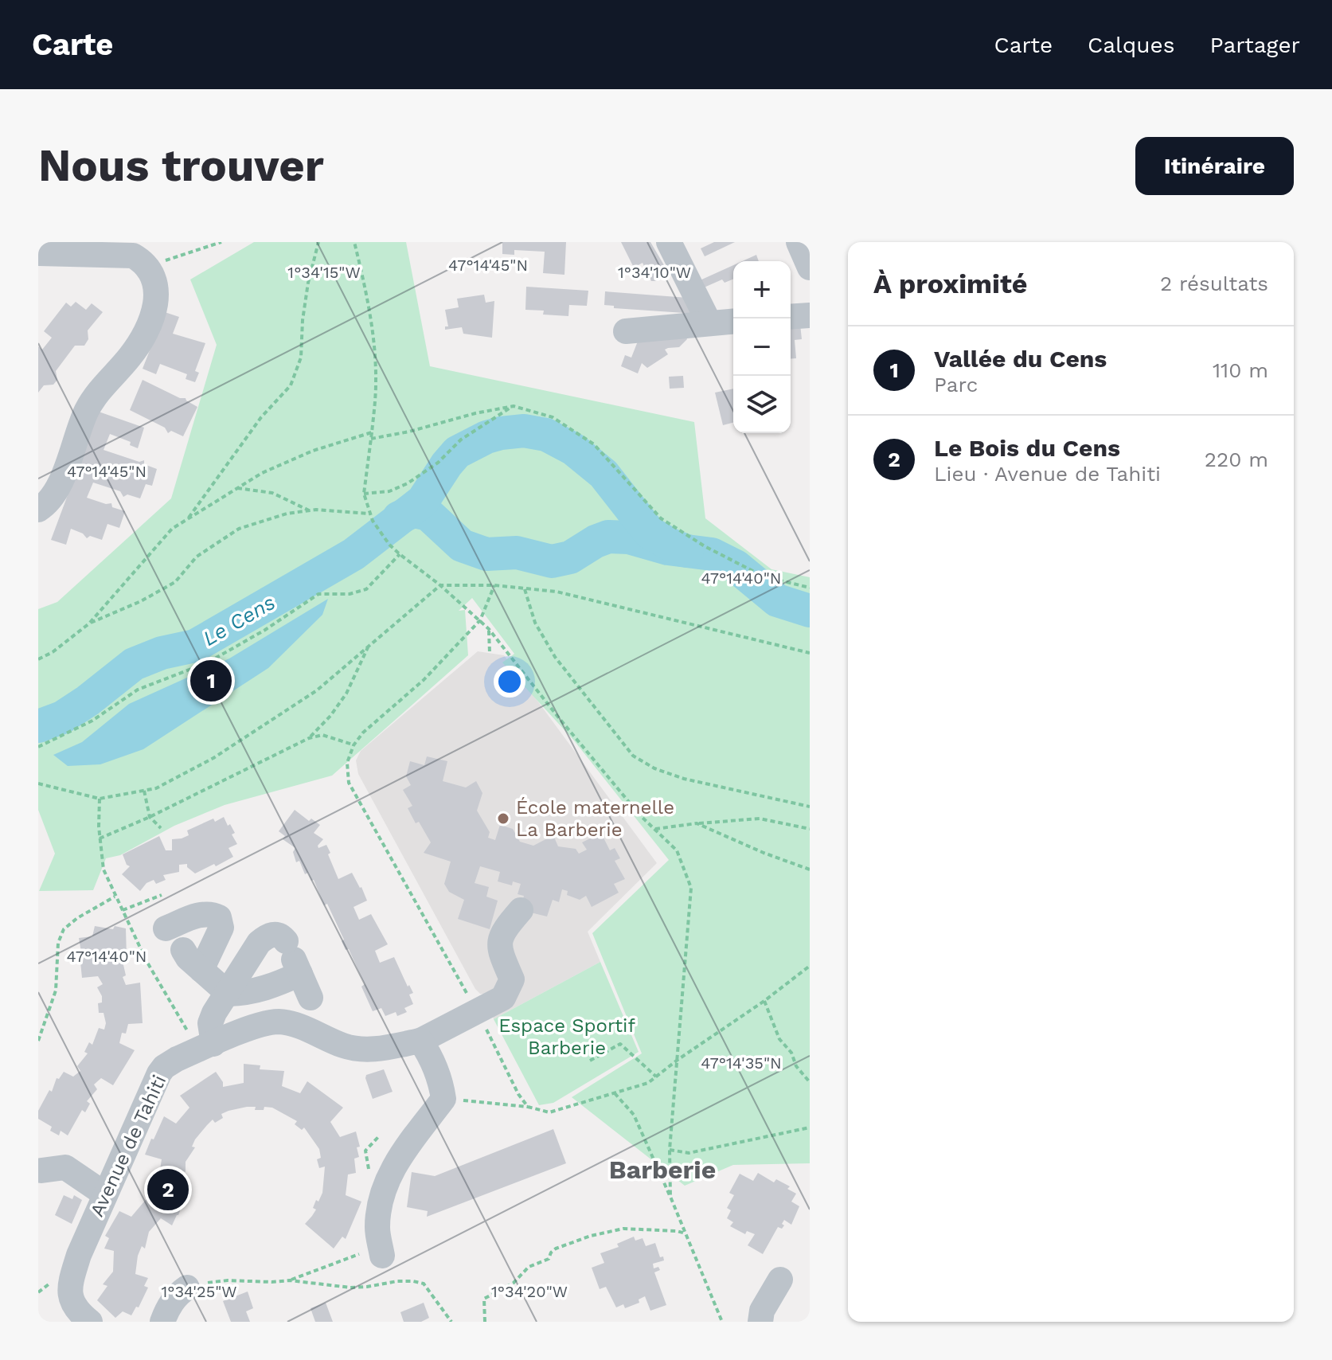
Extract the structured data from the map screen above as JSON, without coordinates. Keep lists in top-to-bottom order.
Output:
{
  "streets": {
    "street": ["Avenue de Tahiti"]
  },
  "districts": ["Barberie"],
  "water": ["Le Cens"],
  "parks": ["Espace Sportif Barberie"],
  "places": ["École maternelle La Barberie"],
  "page": {
    "header": "Carte",
    "nav": ["Carte", "Calques", "Partager"],
    "buttons": "Itinéraire",
    "title": "Nous trouver",
    "heading": ["À proximité", "2 résultats"],
    "map_buttons": ["+", "−"],
    "list": [
      {
        "mark": "1",
        "name": "Vallée du Cens",
        "note": "Parc",
        "value": "110 m"
      },
      {
        "mark": "2",
        "name": "Le Bois du Cens",
        "note": "Lieu · Avenue de Tahiti",
        "value": "220 m"
      }
    ],
    "pins": ["1", "2"]
  },
  "coordinates": [
    "47°14'45\"N",
    "1°34'15\"W",
    "1°34'10\"W",
    "47°14'40\"N",
    "47°14'35\"N",
    "1°34'25\"W",
    "1°34'20\"W"
  ]
}
